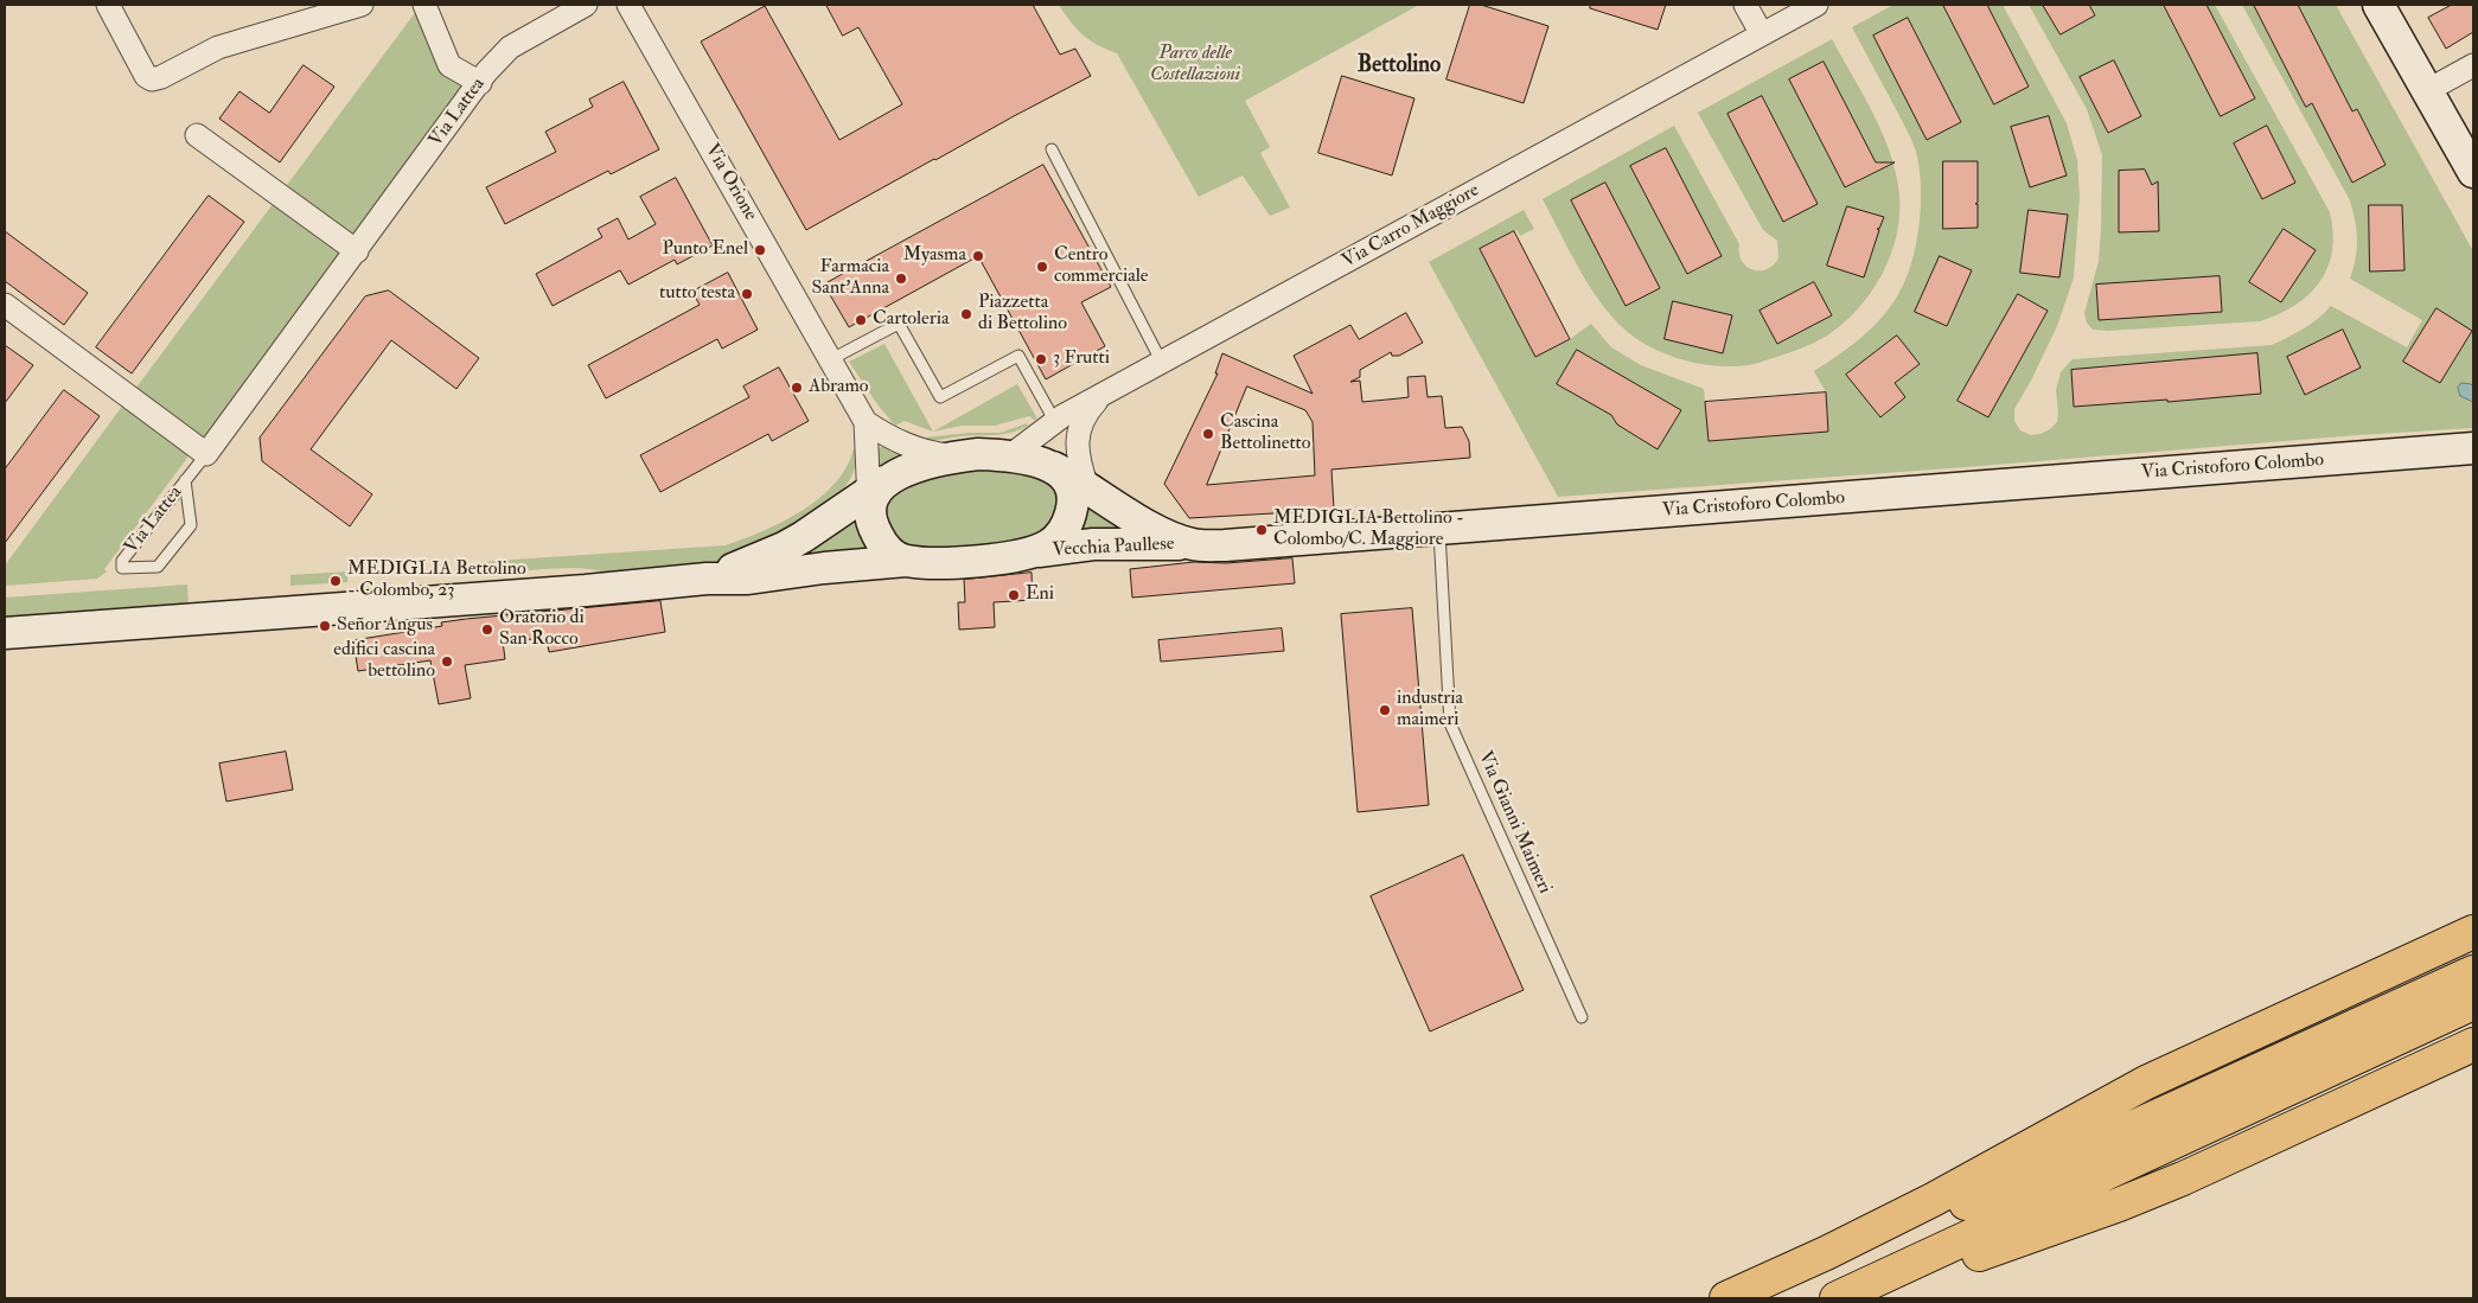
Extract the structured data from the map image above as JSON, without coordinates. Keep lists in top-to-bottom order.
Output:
{
  "streets": {
    "main road": ["Via Cristoforo Colombo", "Vecchia Paullese"],
    "street": ["Via Lattea", "Via Orione", "Via Carro Maggiore"],
    "lane": ["Via Gianni Maimeri"]
  },
  "crossings": [
    ["Via Carro Maggiore", "Via Cristoforo Colombo"],
    ["Via Cristoforo Colombo", "Vecchia Paullese"],
    ["Via Cristoforo Colombo", "Via Gianni Maimeri"]
  ],
  "districts": ["Bettolino"],
  "parks": ["Parco delle Costellazioni"],
  "places": [
    "Punto Enel",
    "Myasma",
    "Centro commerciale",
    "Farmacia Sant'Anna",
    "tutto testa",
    "Piazzetta di Bettolino",
    "Cartoleria",
    "3 Frutti",
    "Abramo",
    "Cascina Bettolinetto",
    "MEDIGLIA Bettolino - Colombo/C. Maggiore",
    "MEDIGLIA Bettolino - Colombo, 23",
    "Eni",
    "Señor Angus",
    "Oratorio di San Rocco",
    "edifici cascina bettolino",
    "industria maimeri"
  ]
}
